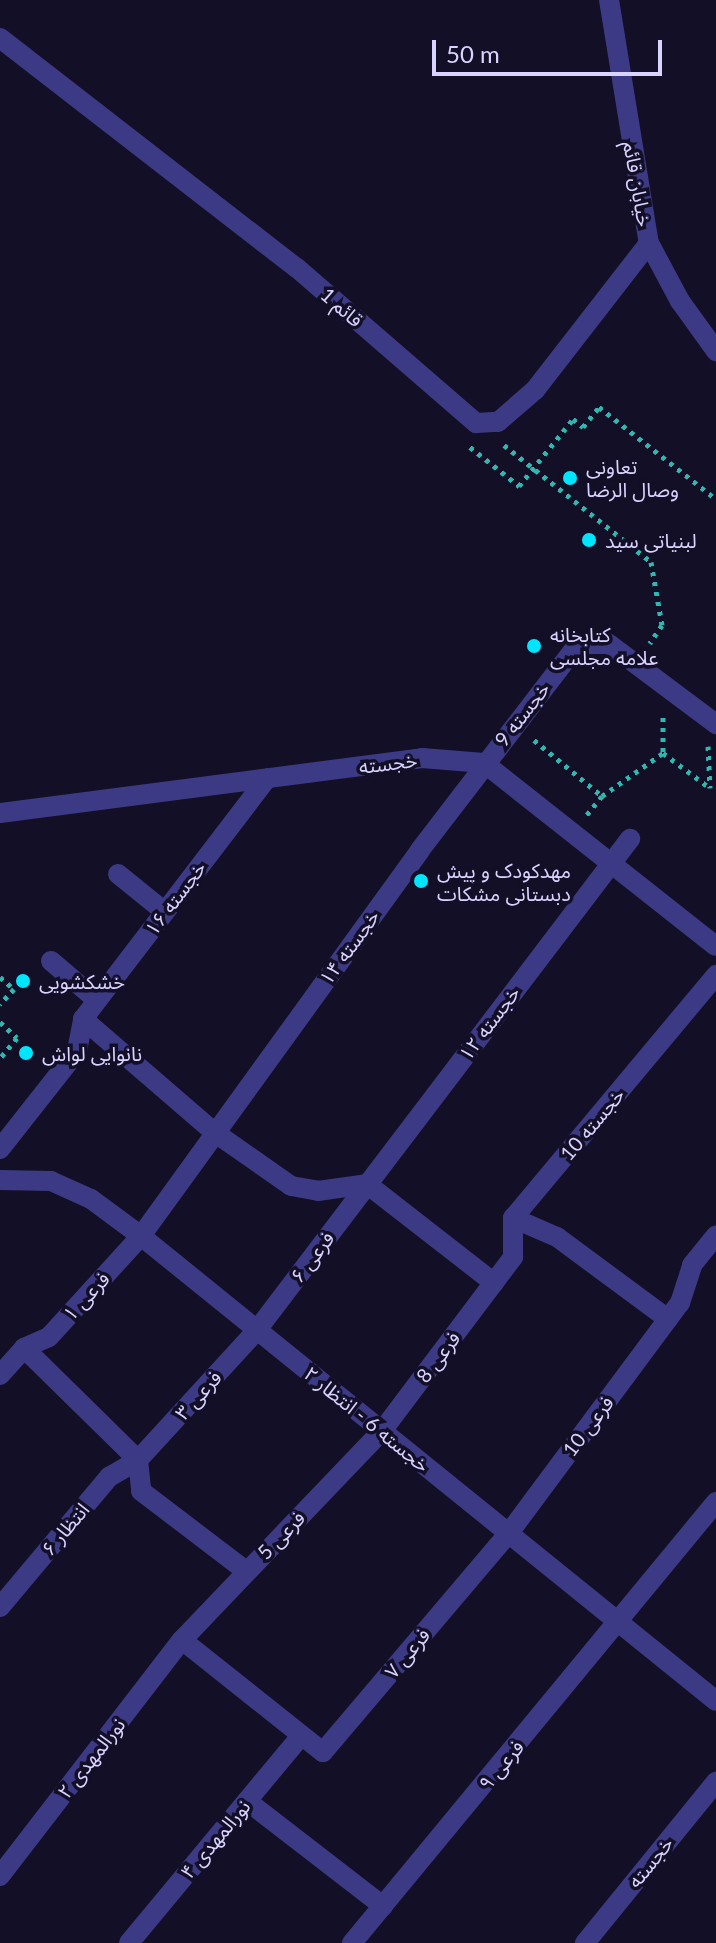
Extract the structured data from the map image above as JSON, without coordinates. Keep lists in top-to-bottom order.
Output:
{
  "streets": {
    "street": [
      "خیابان قائم",
      "قائم 1",
      "خجسته 9",
      "خجسته",
      "خجسته ۱۶",
      "خجسته ۱۴",
      "خجسته ۱۲",
      "خجسته 10",
      "فرعی ۶",
      "فرعی ۱",
      "فرعی 8",
      "فرعی ۳",
      "خجسته 6 - انتظار ۲",
      "فرعی 10",
      "انتظار ۶",
      "فرعی 5",
      "فرعی ۷",
      "نورالمهدی ۲",
      "فرعی ۹",
      "نورالمهدی ۴"
    ]
  },
  "crossings": [
    ["خجسته 9", "خجسته"],
    ["خجسته 9", "خجسته ۱۴"],
    ["خجسته", "خجسته ۱۶"],
    ["خجسته", "خجسته ۱۴"],
    ["خجسته ۱۴", "فرعی ۱"],
    ["خجسته ۱۴", "خجسته 6 - انتظار ۲"],
    ["خجسته ۱۲", "فرعی ۶"],
    ["فرعی ۶", "فرعی ۳"],
    ["فرعی ۶", "خجسته 6 - انتظار ۲"],
    ["فرعی ۱", "خجسته 6 - انتظار ۲"],
    ["فرعی 8", "خجسته 6 - انتظار ۲"],
    ["فرعی 8", "فرعی 5"],
    ["فرعی ۳", "خجسته 6 - انتظار ۲"],
    ["فرعی ۳", "انتظار ۶"],
    ["خجسته 6 - انتظار ۲", "فرعی 10"],
    ["خجسته 6 - انتظار ۲", "فرعی 5"],
    ["خجسته 6 - انتظار ۲", "فرعی ۷"],
    ["خجسته 6 - انتظار ۲", "فرعی ۹"],
    ["فرعی 10", "فرعی ۷"],
    ["فرعی 5", "نورالمهدی ۲"],
    ["فرعی ۷", "نورالمهدی ۴"]
  ],
  "places": [
    "تعاونی وصال الرضا",
    "لبنیاتی سید",
    "کتابخانه علامه مجلسی",
    "مهدکودک و پیش دبستانی مشکات",
    "خشکشویی",
    "نانوایی لواش"
  ],
  "scale_bar": "50 m"
}
